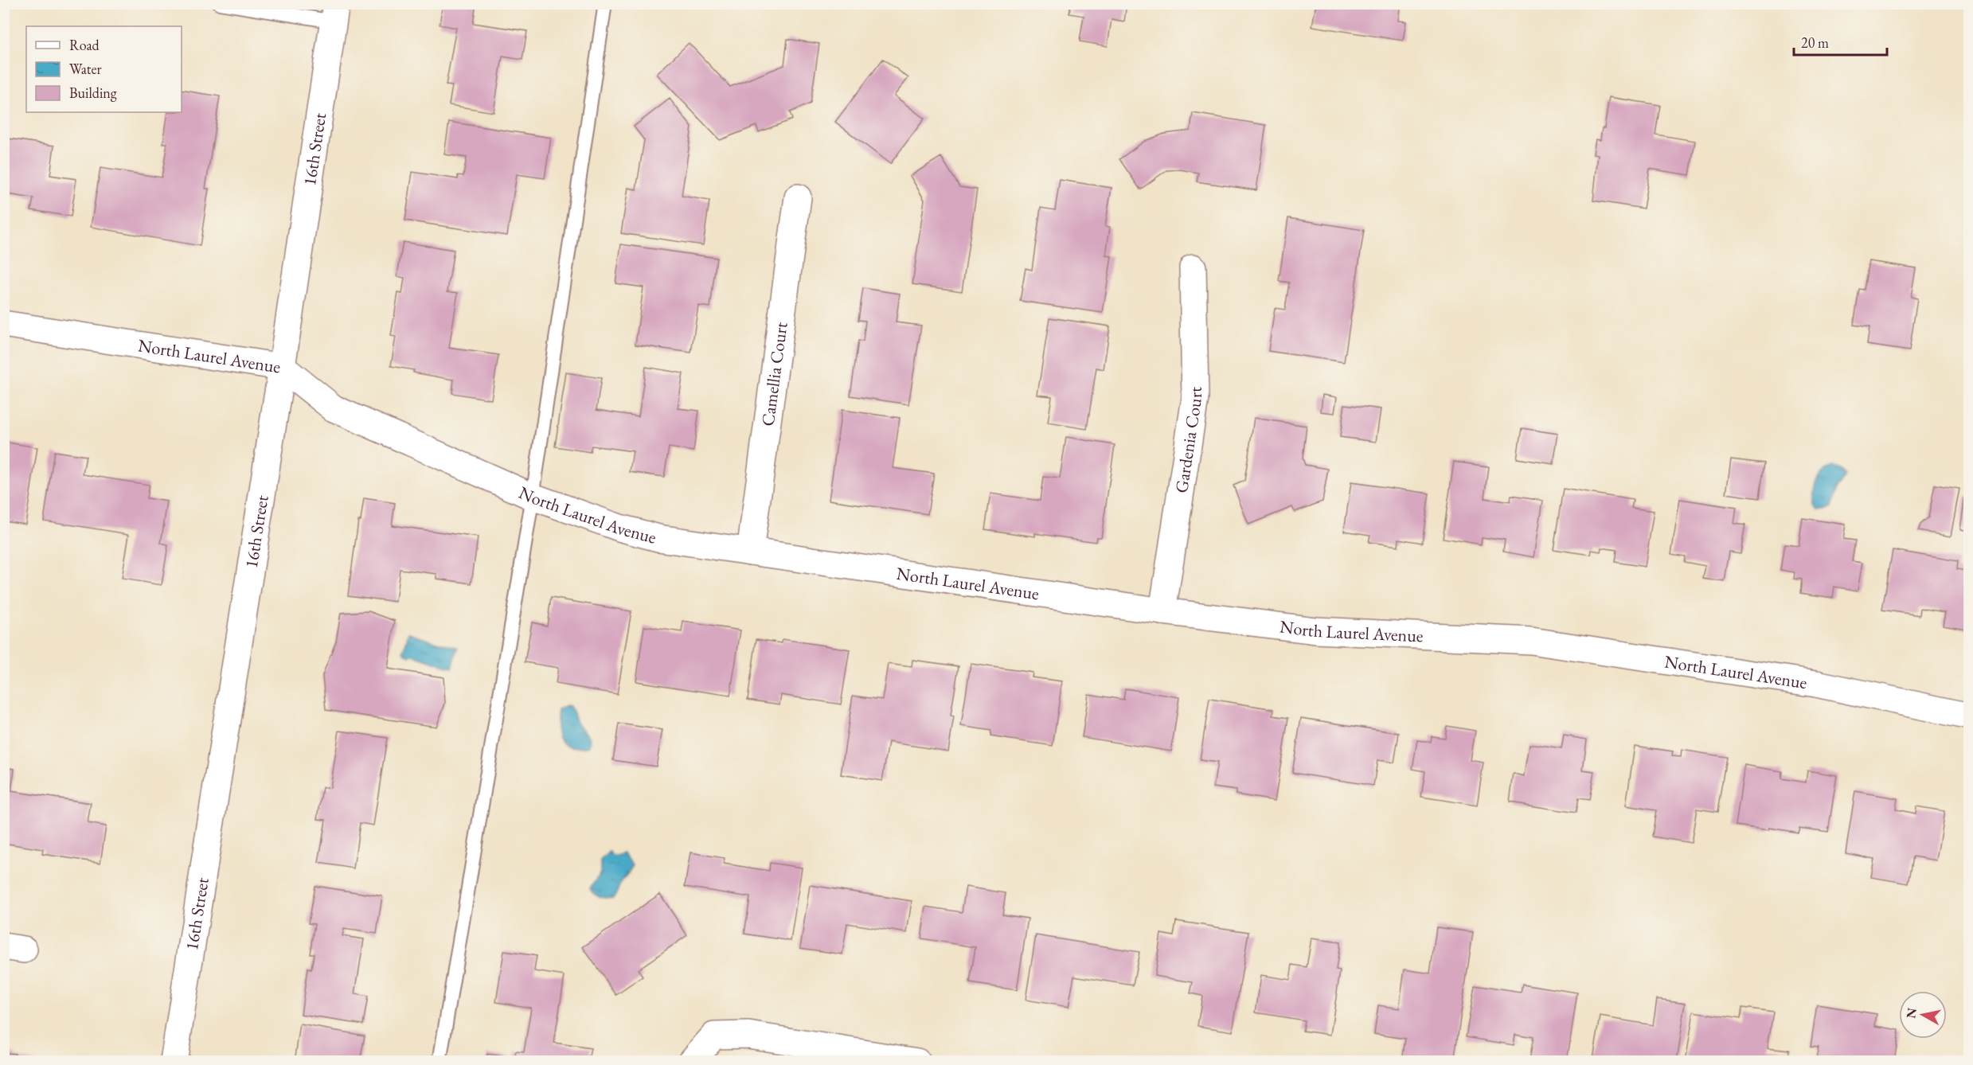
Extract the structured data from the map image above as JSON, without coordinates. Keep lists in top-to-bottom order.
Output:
{
  "streets": {
    "street": [
      "16th Street",
      "North Laurel Avenue",
      "Camellia Court",
      "Gardenia Court"
    ]
  },
  "crossings": [
    ["16th Street", "North Laurel Avenue"],
    ["North Laurel Avenue", "Camellia Court"],
    ["North Laurel Avenue", "Gardenia Court"]
  ],
  "legend": ["Road", "Water", "Building"],
  "scale_bar": "20 m",
  "north": "left"
}
